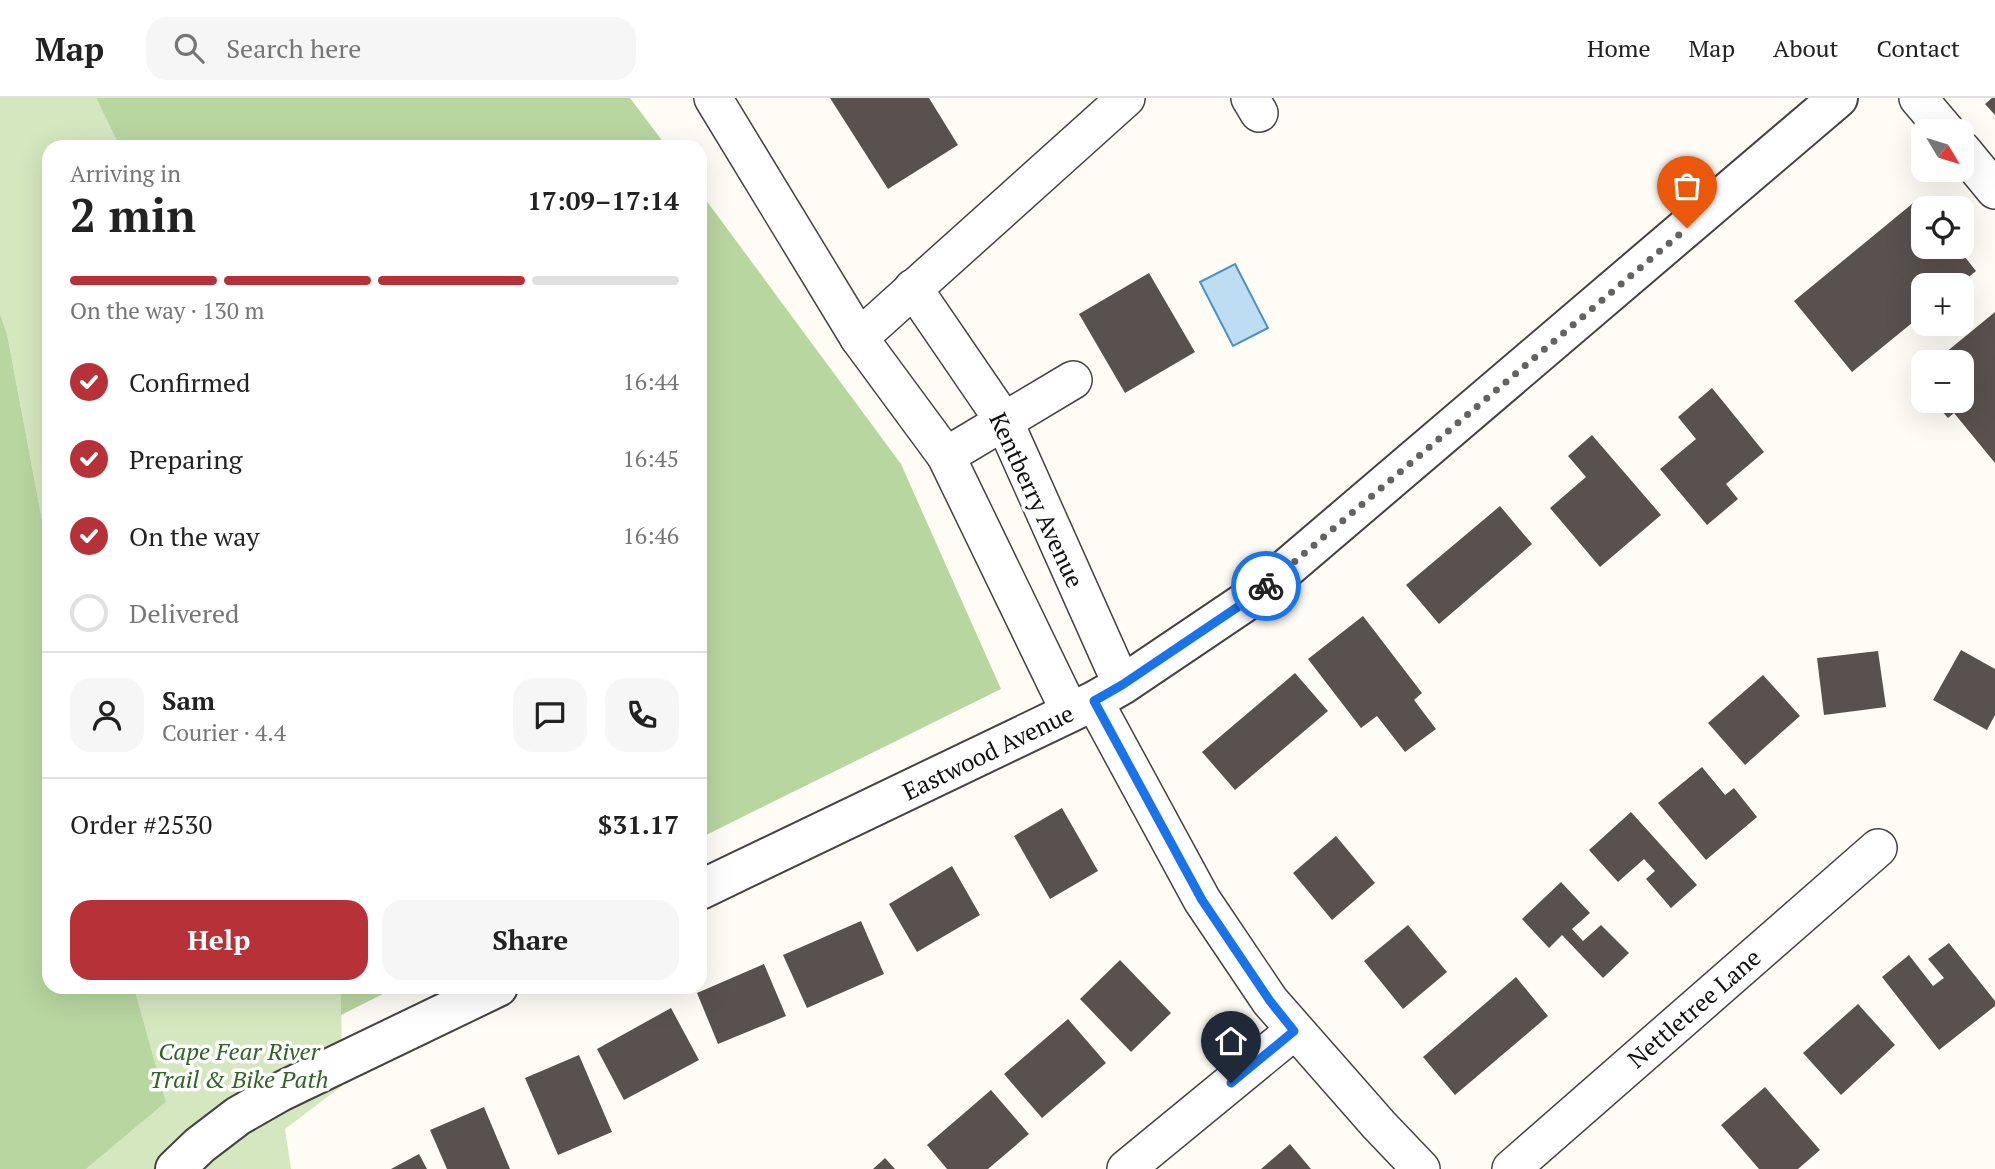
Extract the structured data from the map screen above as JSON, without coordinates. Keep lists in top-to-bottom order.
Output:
{
  "streets": {
    "street": ["Kentberry Avenue", "Eastwood Avenue", "Nettletree Lane"]
  },
  "crossings": [
    ["Kentberry Avenue", "Eastwood Avenue"]
  ],
  "parks": ["Cape Fear River Trail & Bike Path"],
  "north": "bottom right",
  "page": {
    "header": "Map",
    "search": "Search here",
    "nav": [
      "Home",
      "Map",
      "About",
      "Contact"
    ],
    "map_buttons": ["+", "−"],
    "heading": ["2 min", "Arriving in", "17:09–17:14"],
    "panel": [
      "Sam",
      "Courier · 4.4",
      "Order #2530",
      "$31.17"
    ],
    "bar": "On the way · 130 m",
    "list": [
      ["Confirmed", "16:44"],
      ["Preparing", "16:45"],
      ["On the way", "16:46"],
      "Delivered"
    ],
    "buttons": ["Help", "Share"]
  }
}
